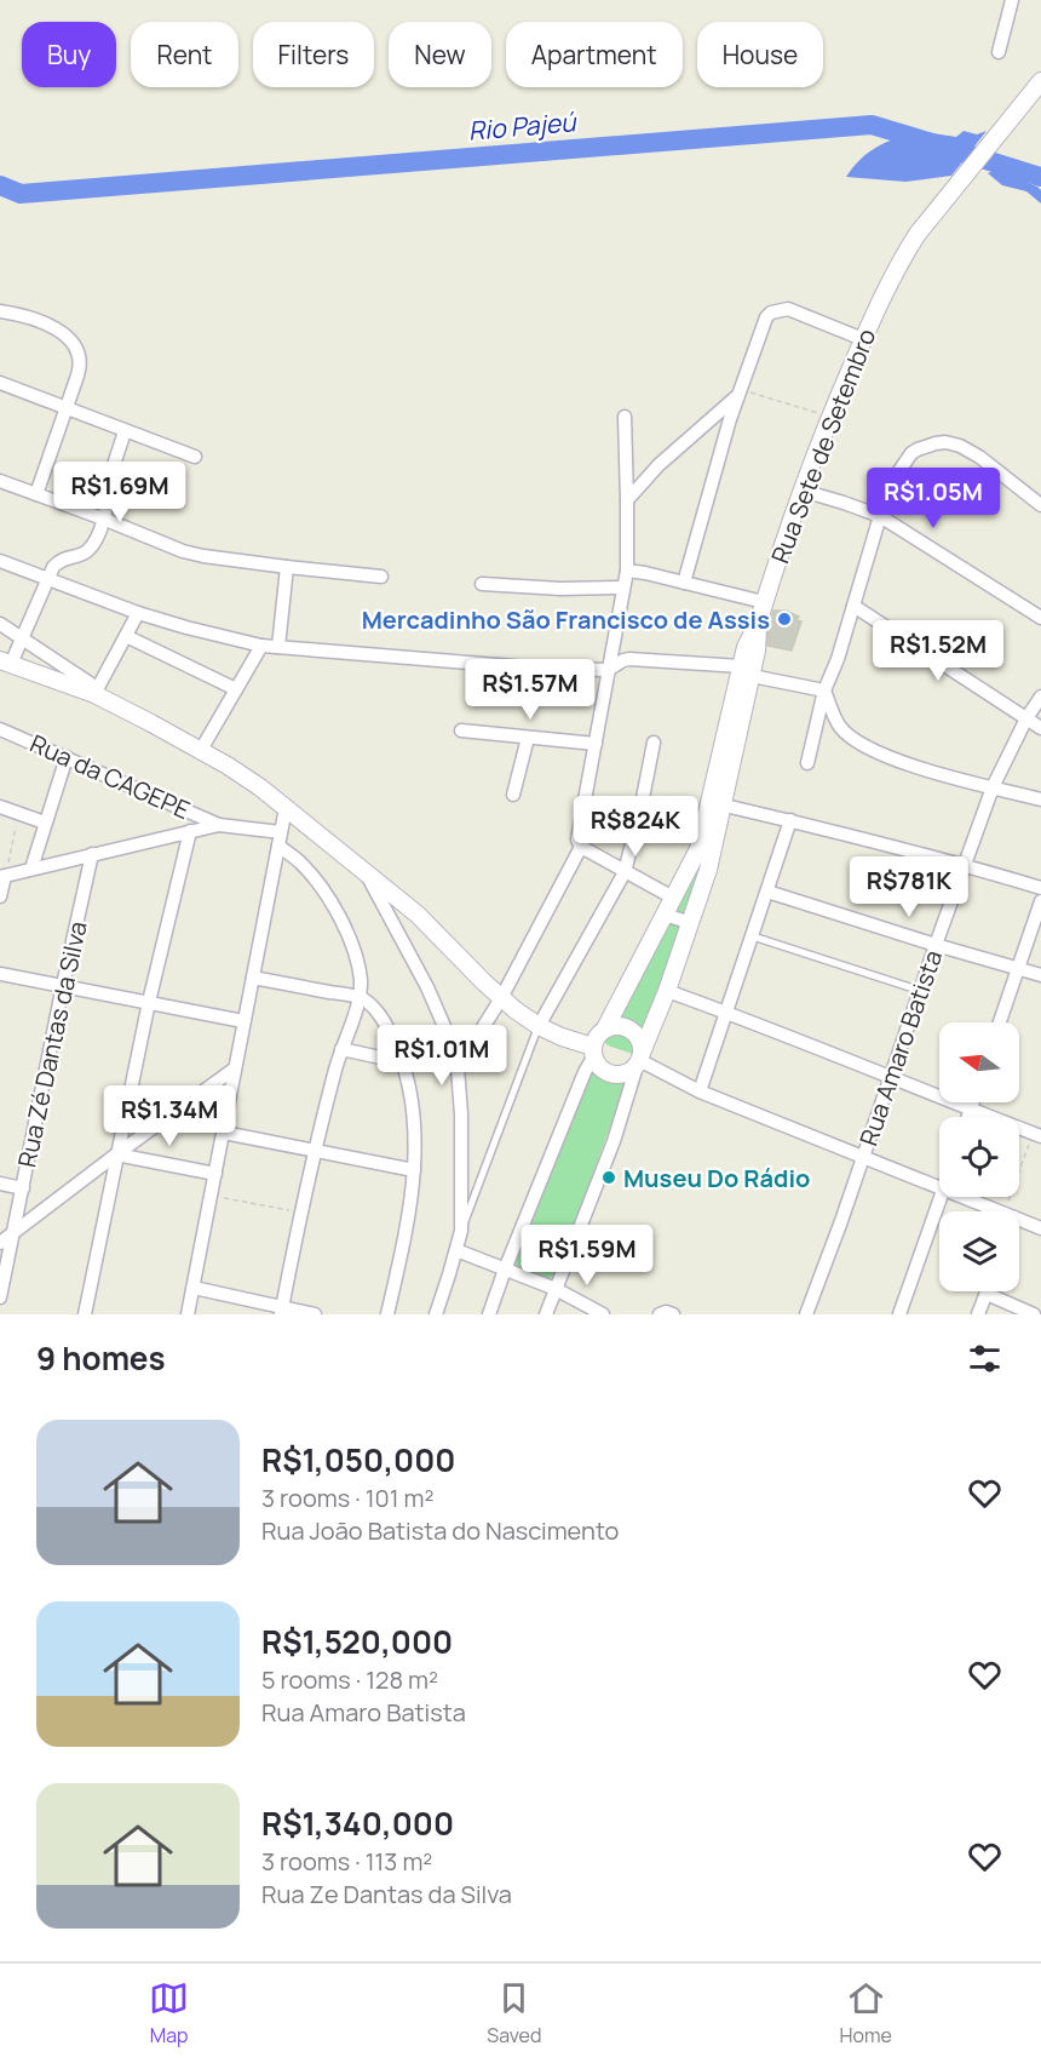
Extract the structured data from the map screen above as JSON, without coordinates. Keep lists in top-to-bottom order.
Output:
{
  "streets": {
    "street": [
      "Rua Sete de Setembro",
      "Rua da CAGEPE",
      "Rua Zé Dantas da Silva",
      "Rua Amaro Batista"
    ]
  },
  "water": ["Rio Pajeú"],
  "places": ["Mercadinho São Francisco de Assis", "Museu Do Rádio"],
  "north": "left",
  "page": {
    "chip": [
      "Buy",
      "Rent",
      "Filters",
      "New",
      "Apartment",
      "House"
    ],
    "price": [
      "R$1.69M",
      "R$1.05M",
      "R$1.52M",
      "R$1.57M",
      "R$824K",
      "R$781K",
      "R$1.01M",
      "R$1.34M",
      "R$1.59M"
    ],
    "heading": "9 homes",
    "list": [
      {
        "name": "R$1,050,000",
        "note": "3 rooms · 101 m² · Rua João Batista do Nascimento"
      },
      {
        "name": "R$1,520,000",
        "note": "5 rooms · 128 m² · Rua Amaro Batista"
      },
      {
        "name": "R$1,340,000",
        "note": "3 rooms · 113 m² · Rua Ze Dantas da Silva"
      }
    ],
    "tabs": ["Map", "Saved", "Home"]
  }
}
